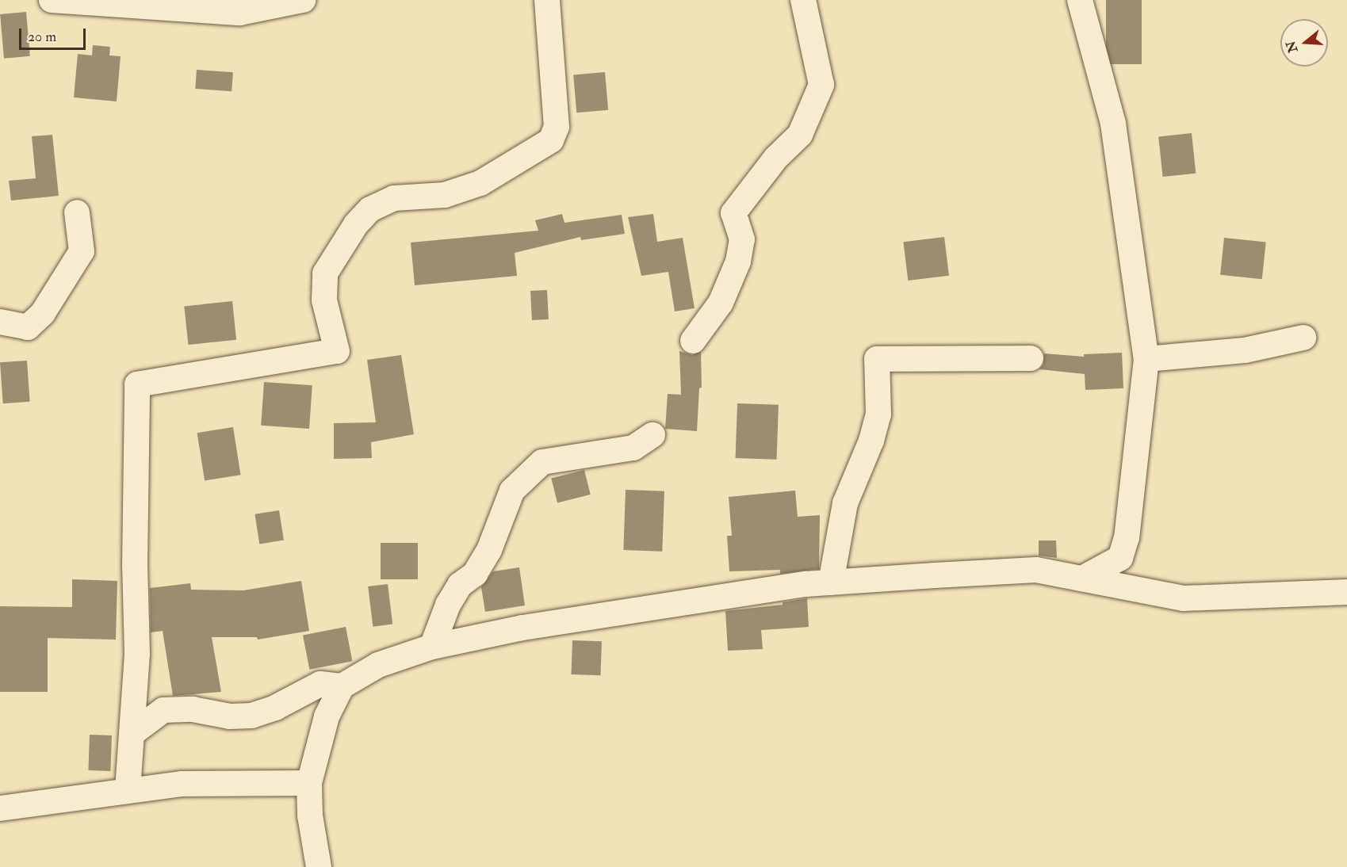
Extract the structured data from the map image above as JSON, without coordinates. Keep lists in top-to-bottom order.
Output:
{
  "scale_bar": "20 m",
  "north": "left"
}
